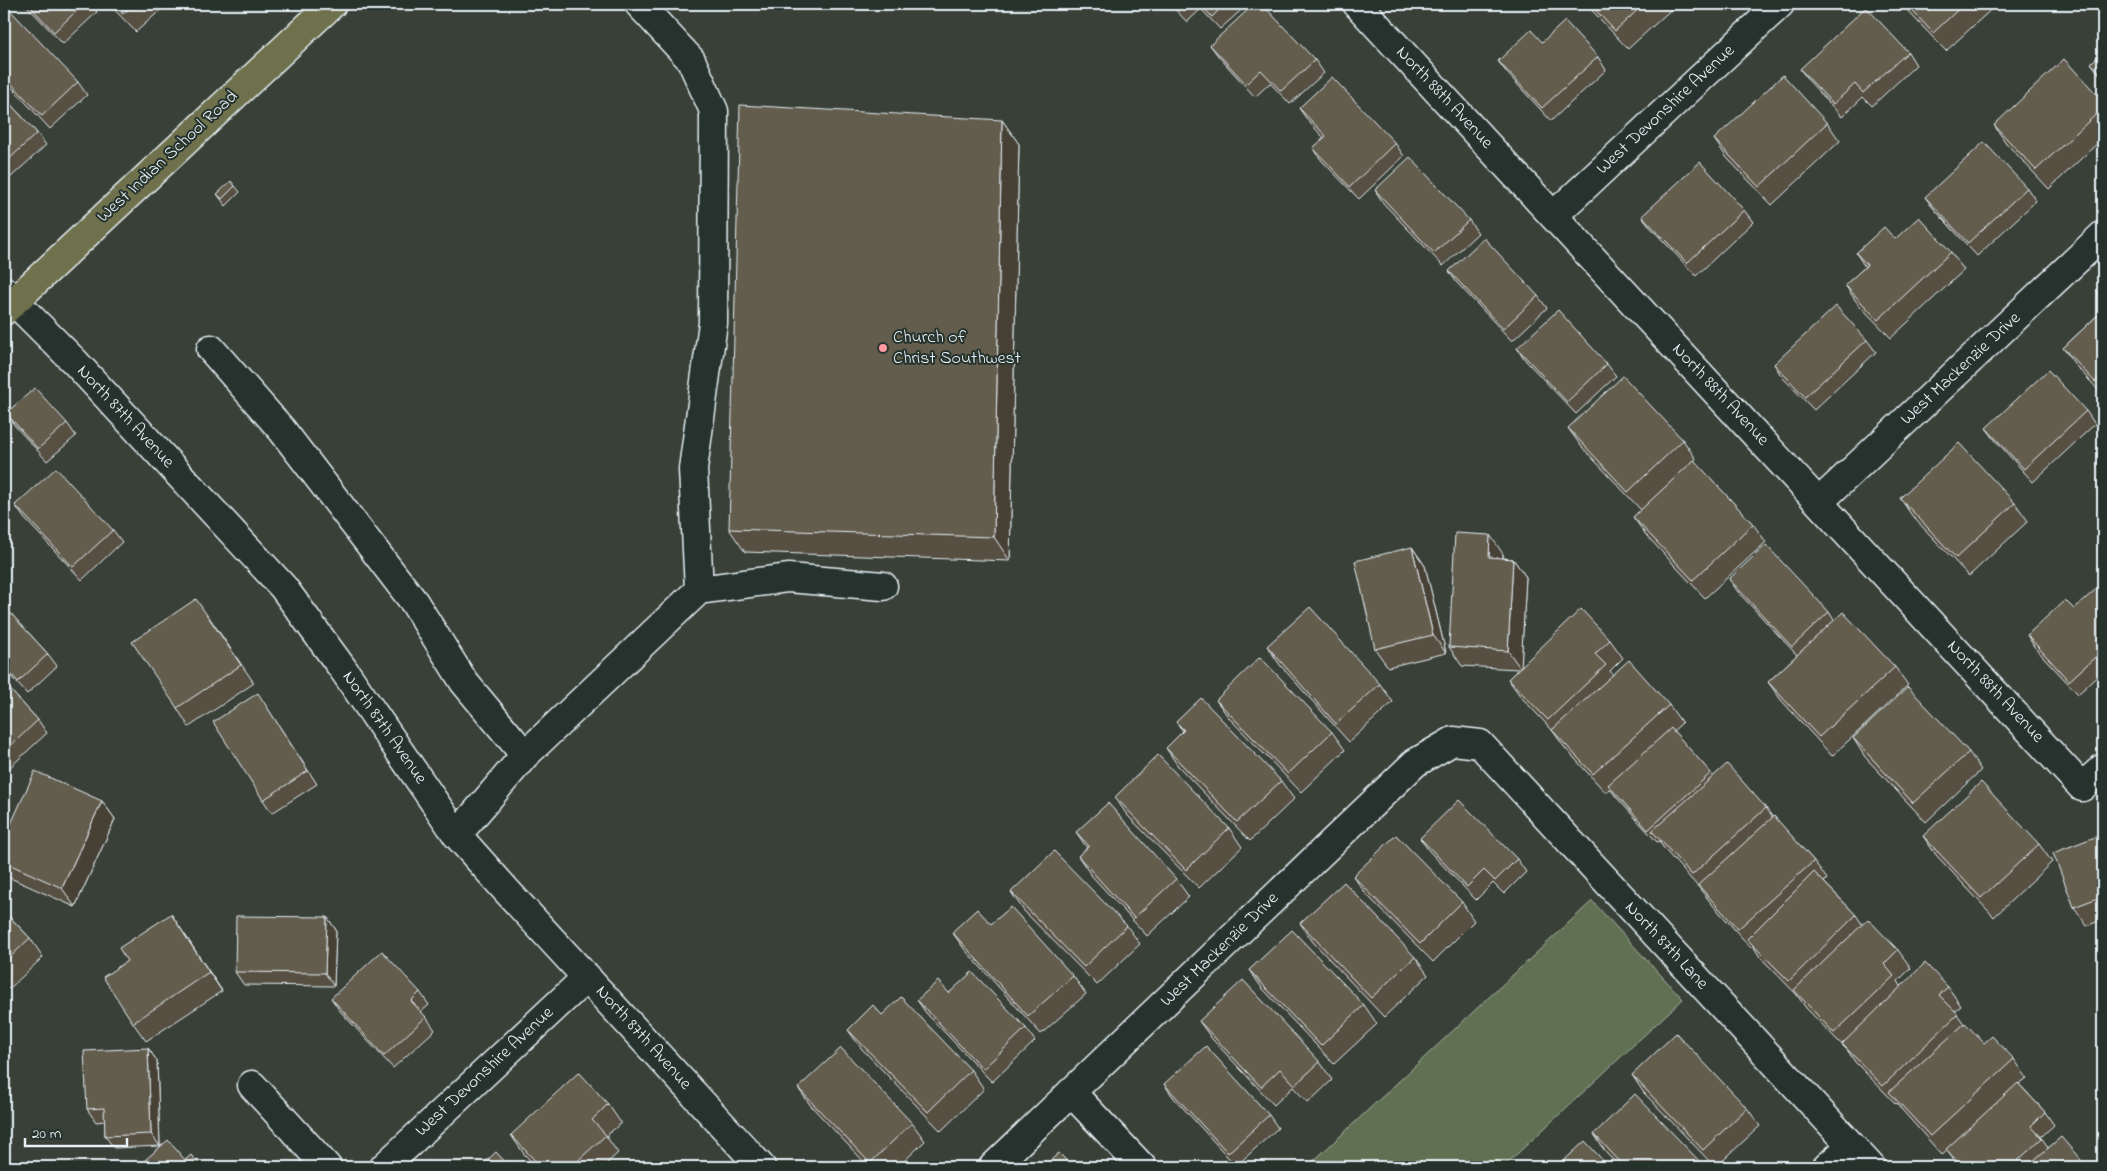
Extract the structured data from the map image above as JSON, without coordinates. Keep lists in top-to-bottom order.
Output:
{
  "streets": {
    "main road": ["West Indian School Road"],
    "street": [
      "North 88th Avenue",
      "West Devonshire Avenue",
      "West Mackenzie Drive",
      "North 87th Avenue",
      "North 87th Lane"
    ]
  },
  "crossings": [
    ["North 88th Avenue", "West Devonshire Avenue"],
    ["North 88th Avenue", "West Mackenzie Drive"],
    ["West Devonshire Avenue", "North 87th Avenue"],
    ["West Indian School Road", "North 87th Avenue"],
    ["West Mackenzie Drive", "North 87th Lane"]
  ],
  "places": ["Church of Christ Southwest"],
  "scale_bar": "20 m"
}
